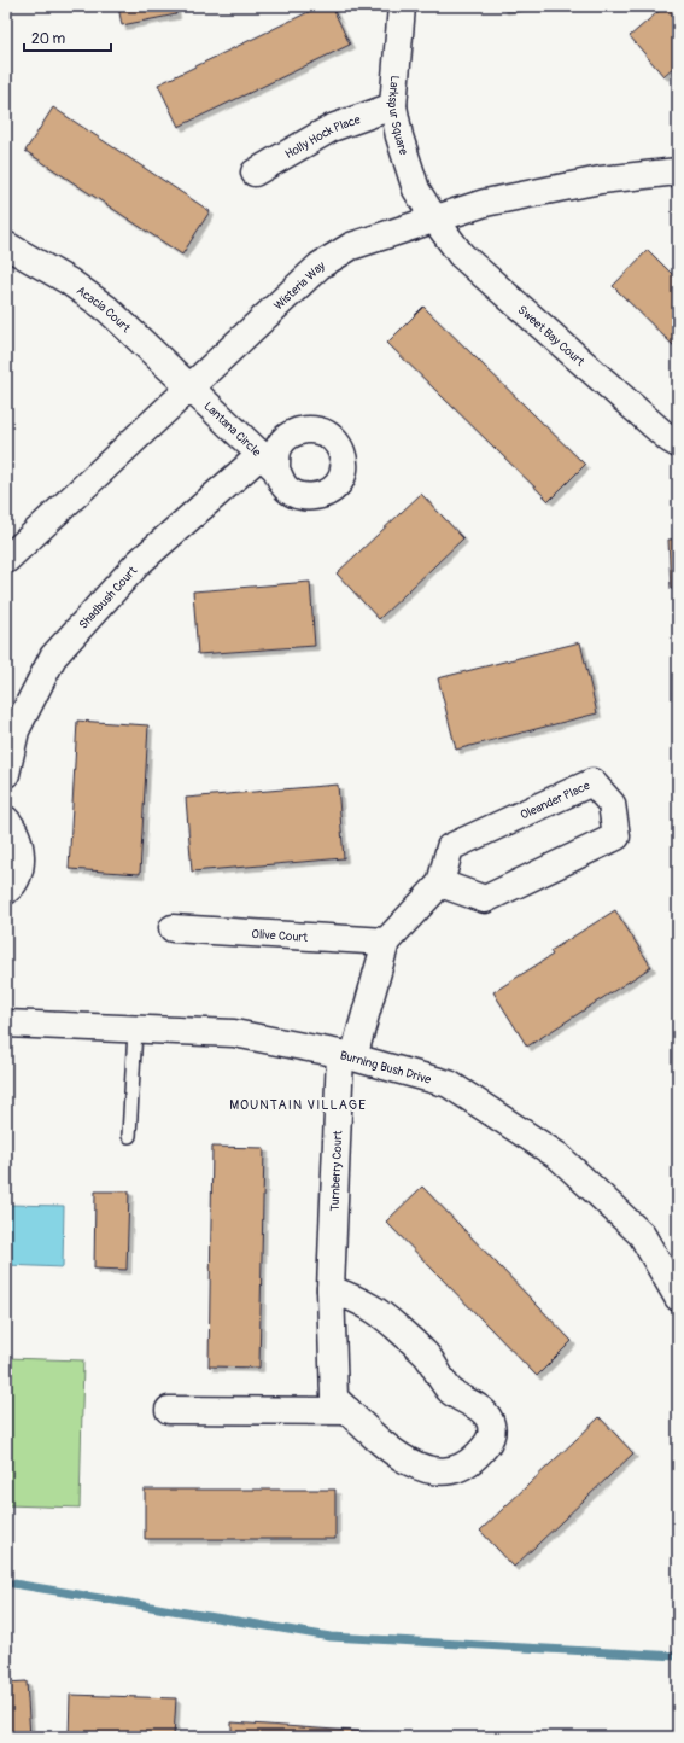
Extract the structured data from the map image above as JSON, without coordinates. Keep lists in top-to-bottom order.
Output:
{
  "streets": {
    "street": [
      "Larkspur Square",
      "Holly Hock Place",
      "Wisteria Way",
      "Acacia Court",
      "Sweet Bay Court",
      "Lantana Circle",
      "Shadbush Court",
      "Oleander Place",
      "Olive Court",
      "Burning Bush Drive",
      "Turnberry Court"
    ]
  },
  "crossings": [
    ["Larkspur Square", "Holly Hock Place"],
    ["Larkspur Square", "Wisteria Way"],
    ["Larkspur Square", "Sweet Bay Court"],
    ["Wisteria Way", "Acacia Court"],
    ["Wisteria Way", "Sweet Bay Court"],
    ["Wisteria Way", "Lantana Circle"],
    ["Acacia Court", "Lantana Circle"],
    ["Lantana Circle", "Shadbush Court"],
    ["Burning Bush Drive", "Turnberry Court"]
  ],
  "districts": ["MOUNTAIN VILLAGE"],
  "scale_bar": "20 m"
}
